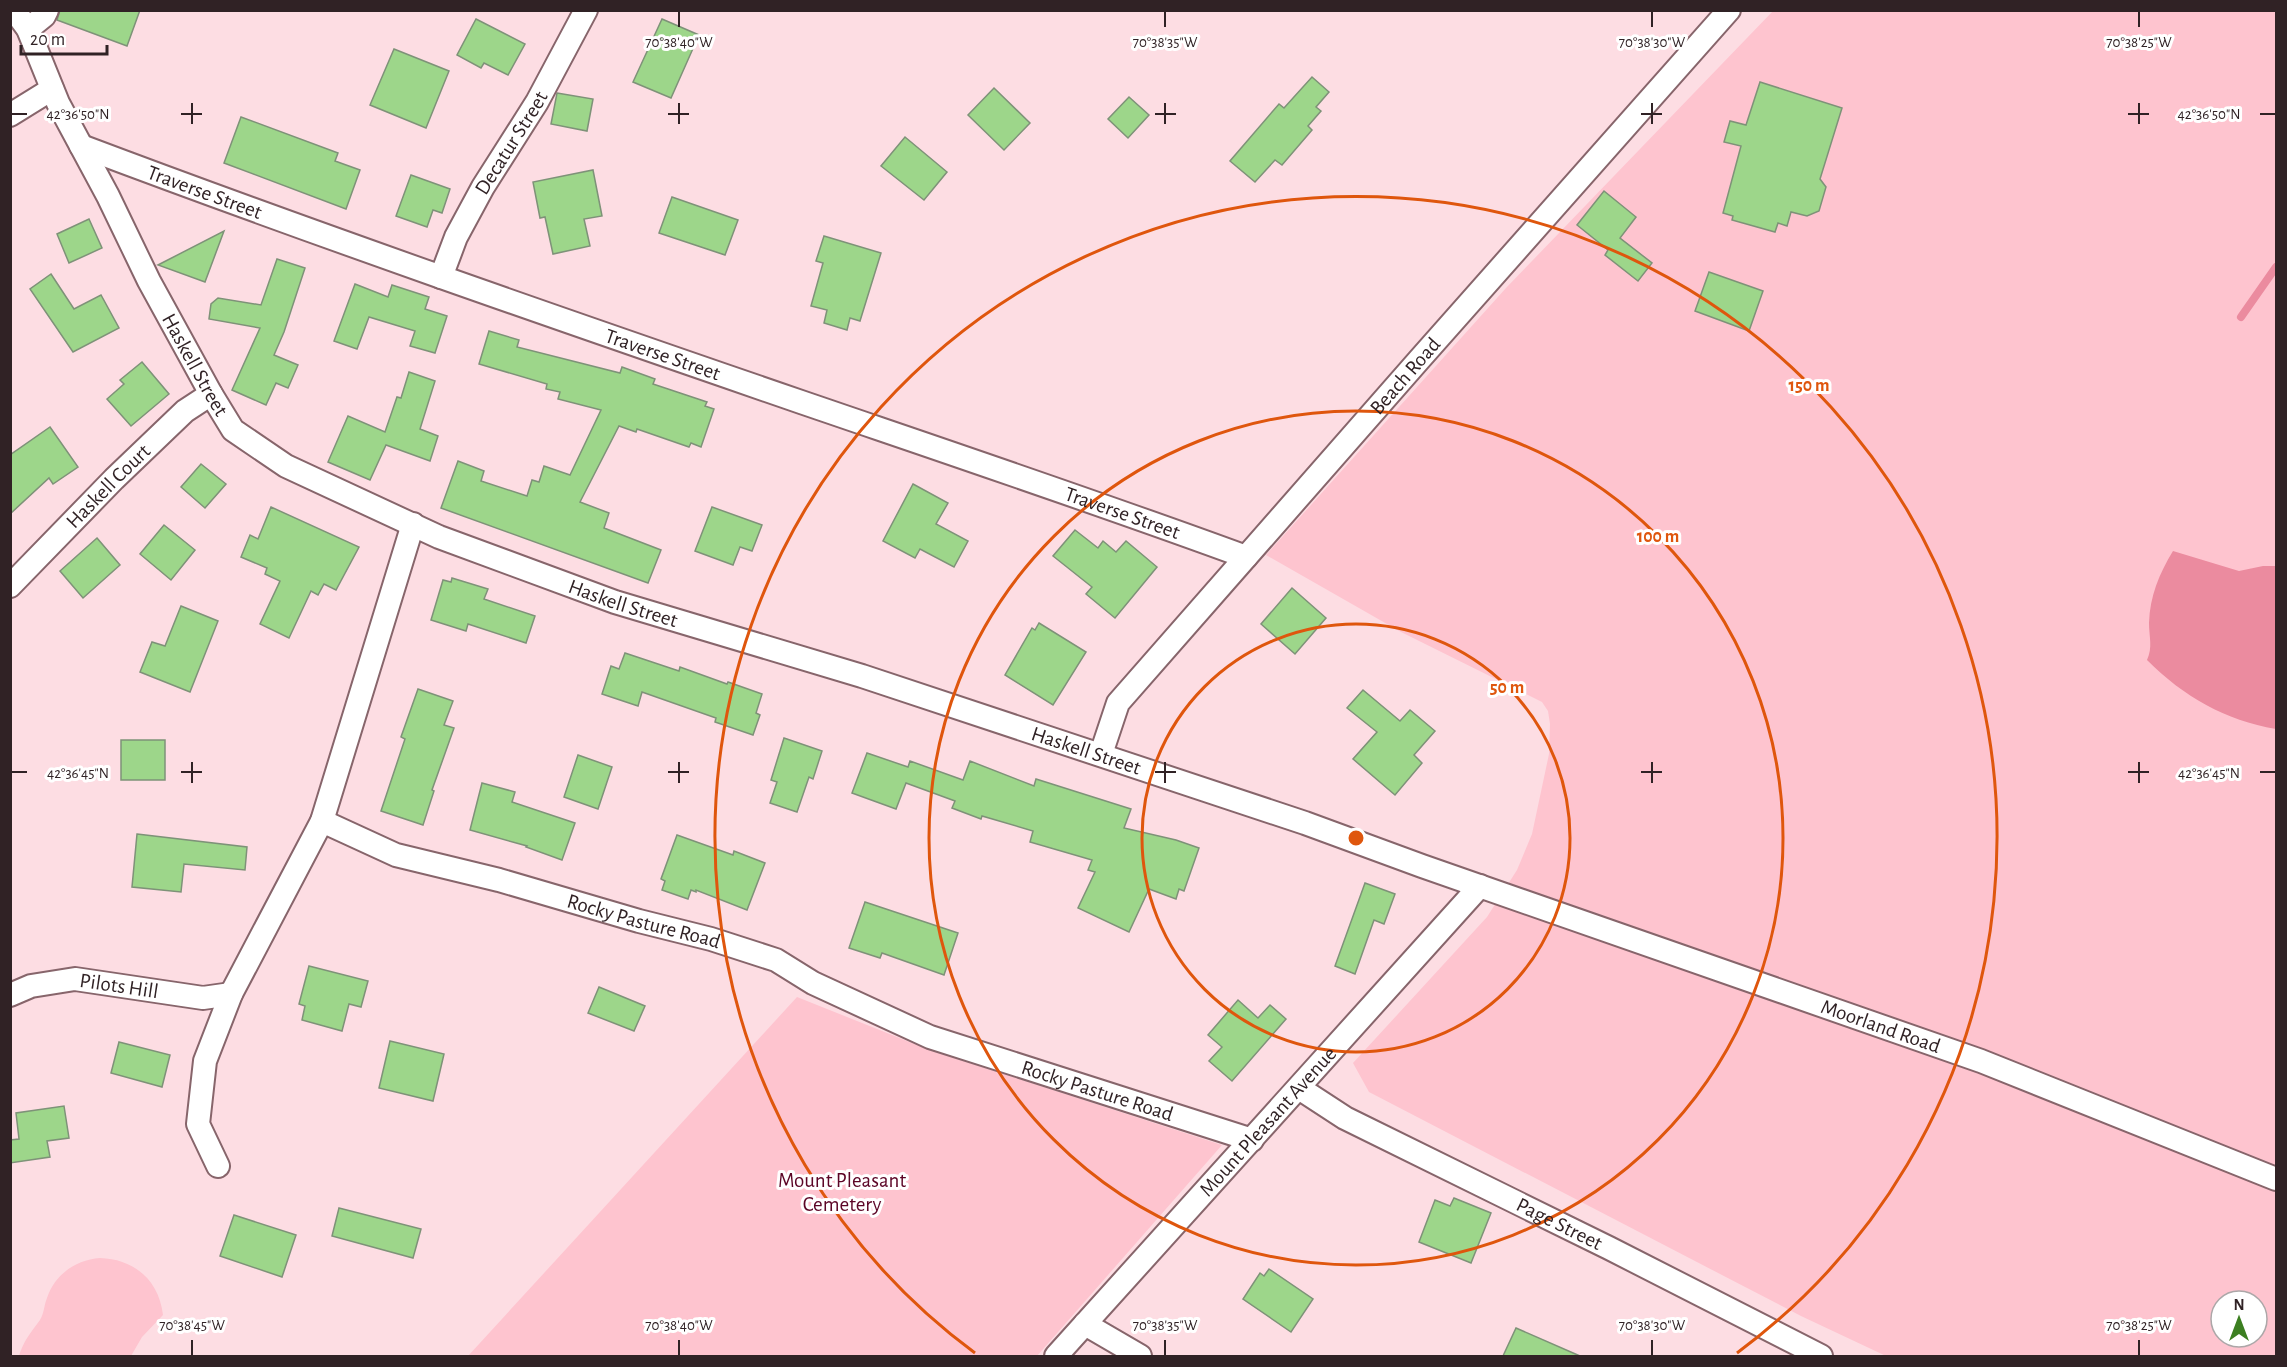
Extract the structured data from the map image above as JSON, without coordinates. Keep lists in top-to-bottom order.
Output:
{
  "streets": {
    "street": [
      "Decatur Street",
      "Traverse Street",
      "Haskell Street",
      "Beach Road",
      "Haskell Court",
      "Rocky Pasture Road",
      "Pilots Hill",
      "Moorland Road",
      "Mount Pleasant Avenue",
      "Page Street"
    ]
  },
  "crossings": [
    ["Decatur Street", "Traverse Street"],
    ["Traverse Street", "Haskell Street"],
    ["Traverse Street", "Beach Road"],
    ["Haskell Street", "Beach Road"],
    ["Haskell Street", "Haskell Court"],
    ["Haskell Street", "Moorland Road"],
    ["Haskell Street", "Mount Pleasant Avenue"],
    ["Rocky Pasture Road", "Mount Pleasant Avenue"],
    ["Moorland Road", "Mount Pleasant Avenue"],
    ["Mount Pleasant Avenue", "Page Street"]
  ],
  "parks": ["Mount Pleasant Cemetery"],
  "scale_bar": "20 m",
  "north": "top",
  "coordinates": [
    "70°38'40\"W",
    "70°38'35\"W",
    "70°38'30\"W",
    "70°38'25\"W",
    "42°36'50\"N",
    "42°36'45\"N",
    "70°38'45\"W"
  ],
  "rings": ["150 m", "100 m", "50 m"]
}
